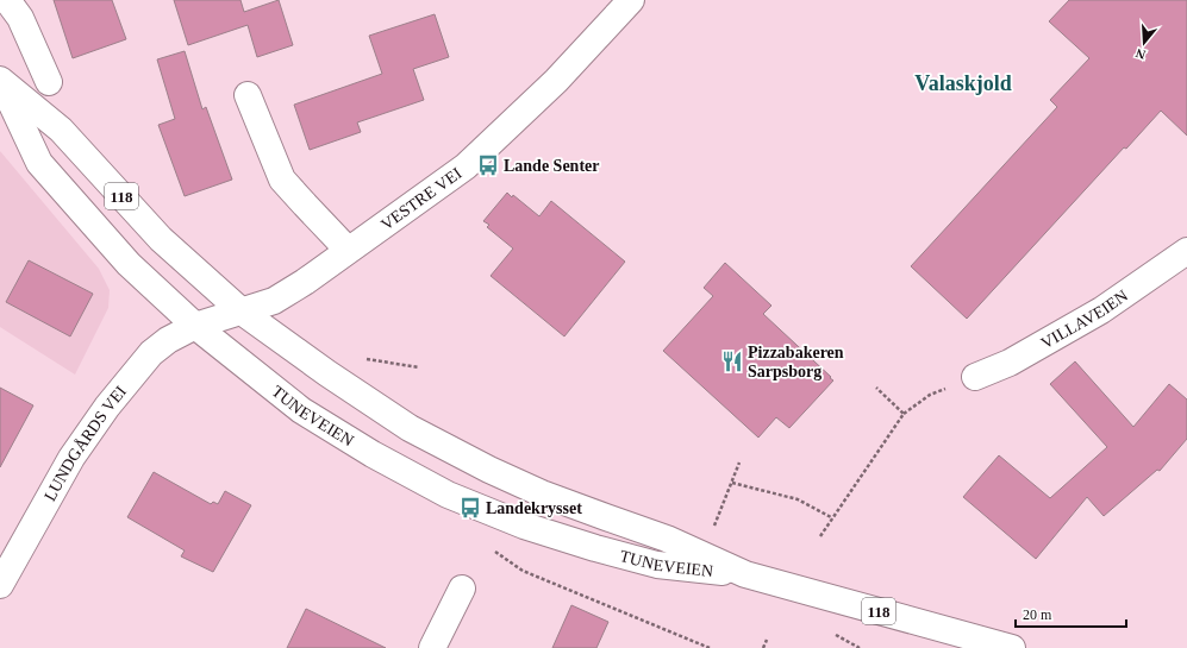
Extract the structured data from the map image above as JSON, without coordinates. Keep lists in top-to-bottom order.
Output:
{
  "streets": {
    "main road": [
      "118",
      "VESTRE VEI",
      "VILLAVEIEN",
      "TUNEVEIEN",
      "LUNDGÅRDS VEI"
    ]
  },
  "crossings": [
    ["VESTRE VEI", "TUNEVEIEN"],
    ["VESTRE VEI", "LUNDGÅRDS VEI"],
    ["TUNEVEIEN", "LUNDGÅRDS VEI"]
  ],
  "districts": ["Valaskjold"],
  "places": {
    "bus stop": ["Lande Senter", "Landekrysset"],
    "restaurant": ["Pizzabakeren Sarpsborg"]
  },
  "scale_bar": "20 m",
  "north": "bottom"
}
